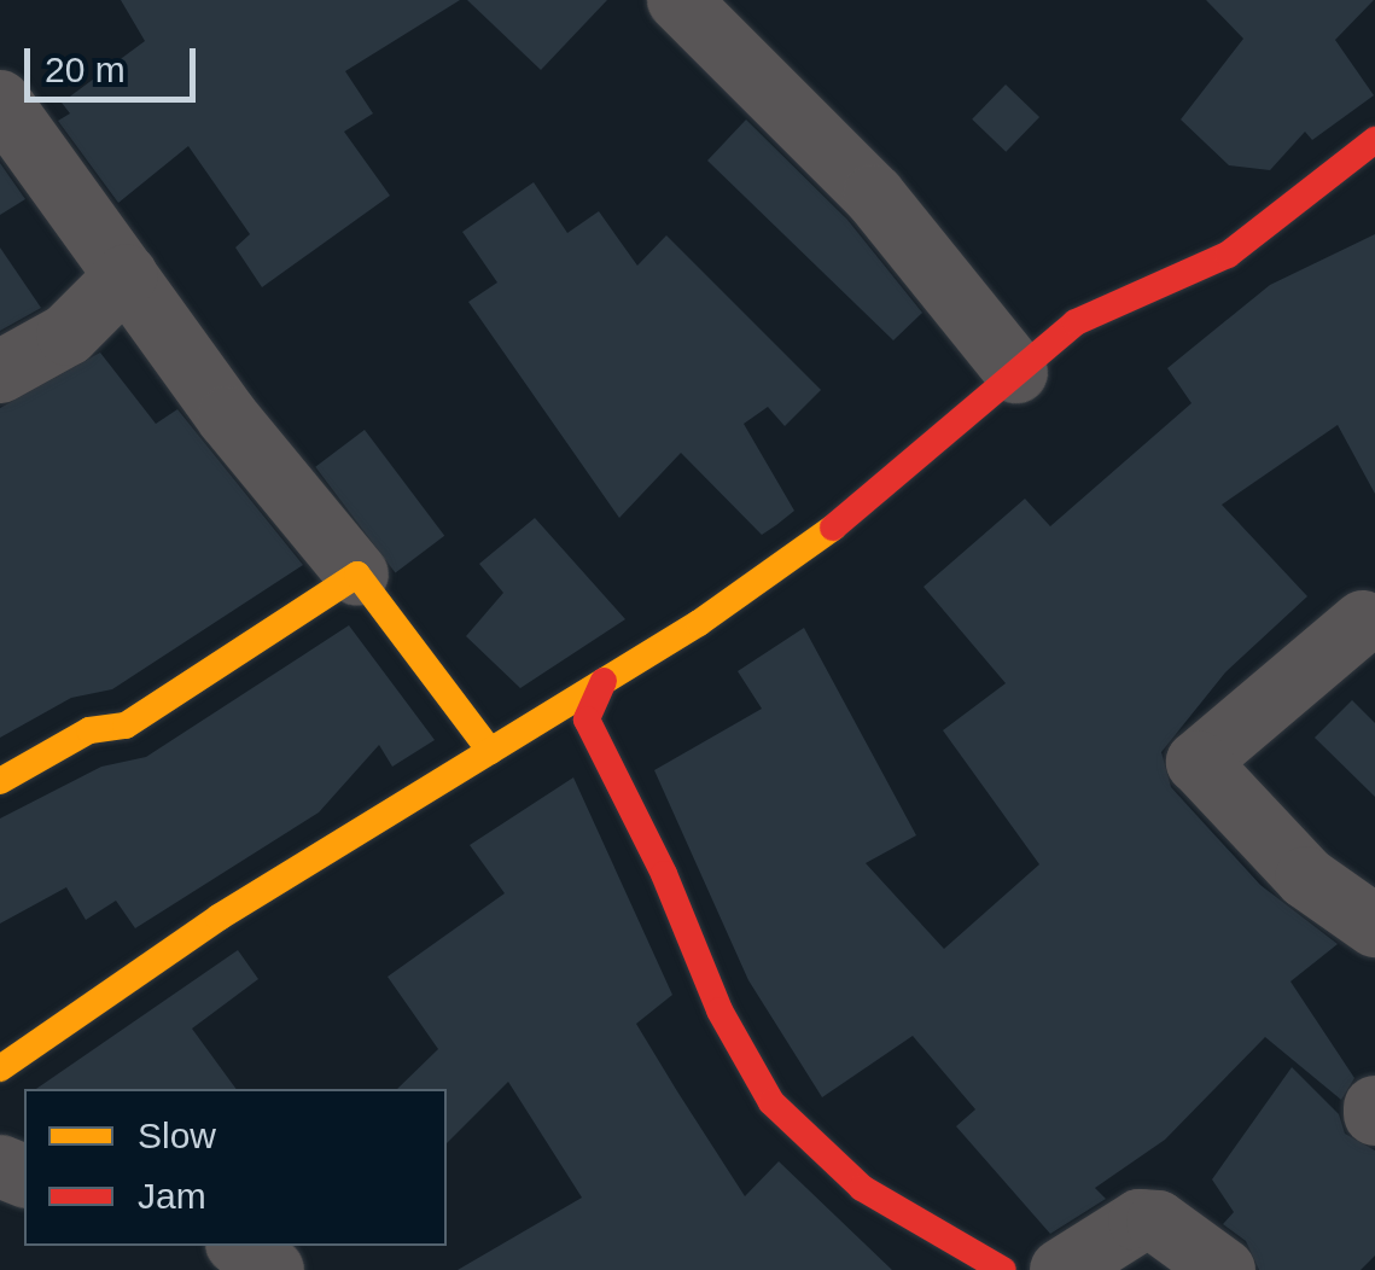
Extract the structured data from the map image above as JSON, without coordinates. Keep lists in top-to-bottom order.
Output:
{
  "legend": ["Slow", "Jam"],
  "scale_bar": "20 m"
}
